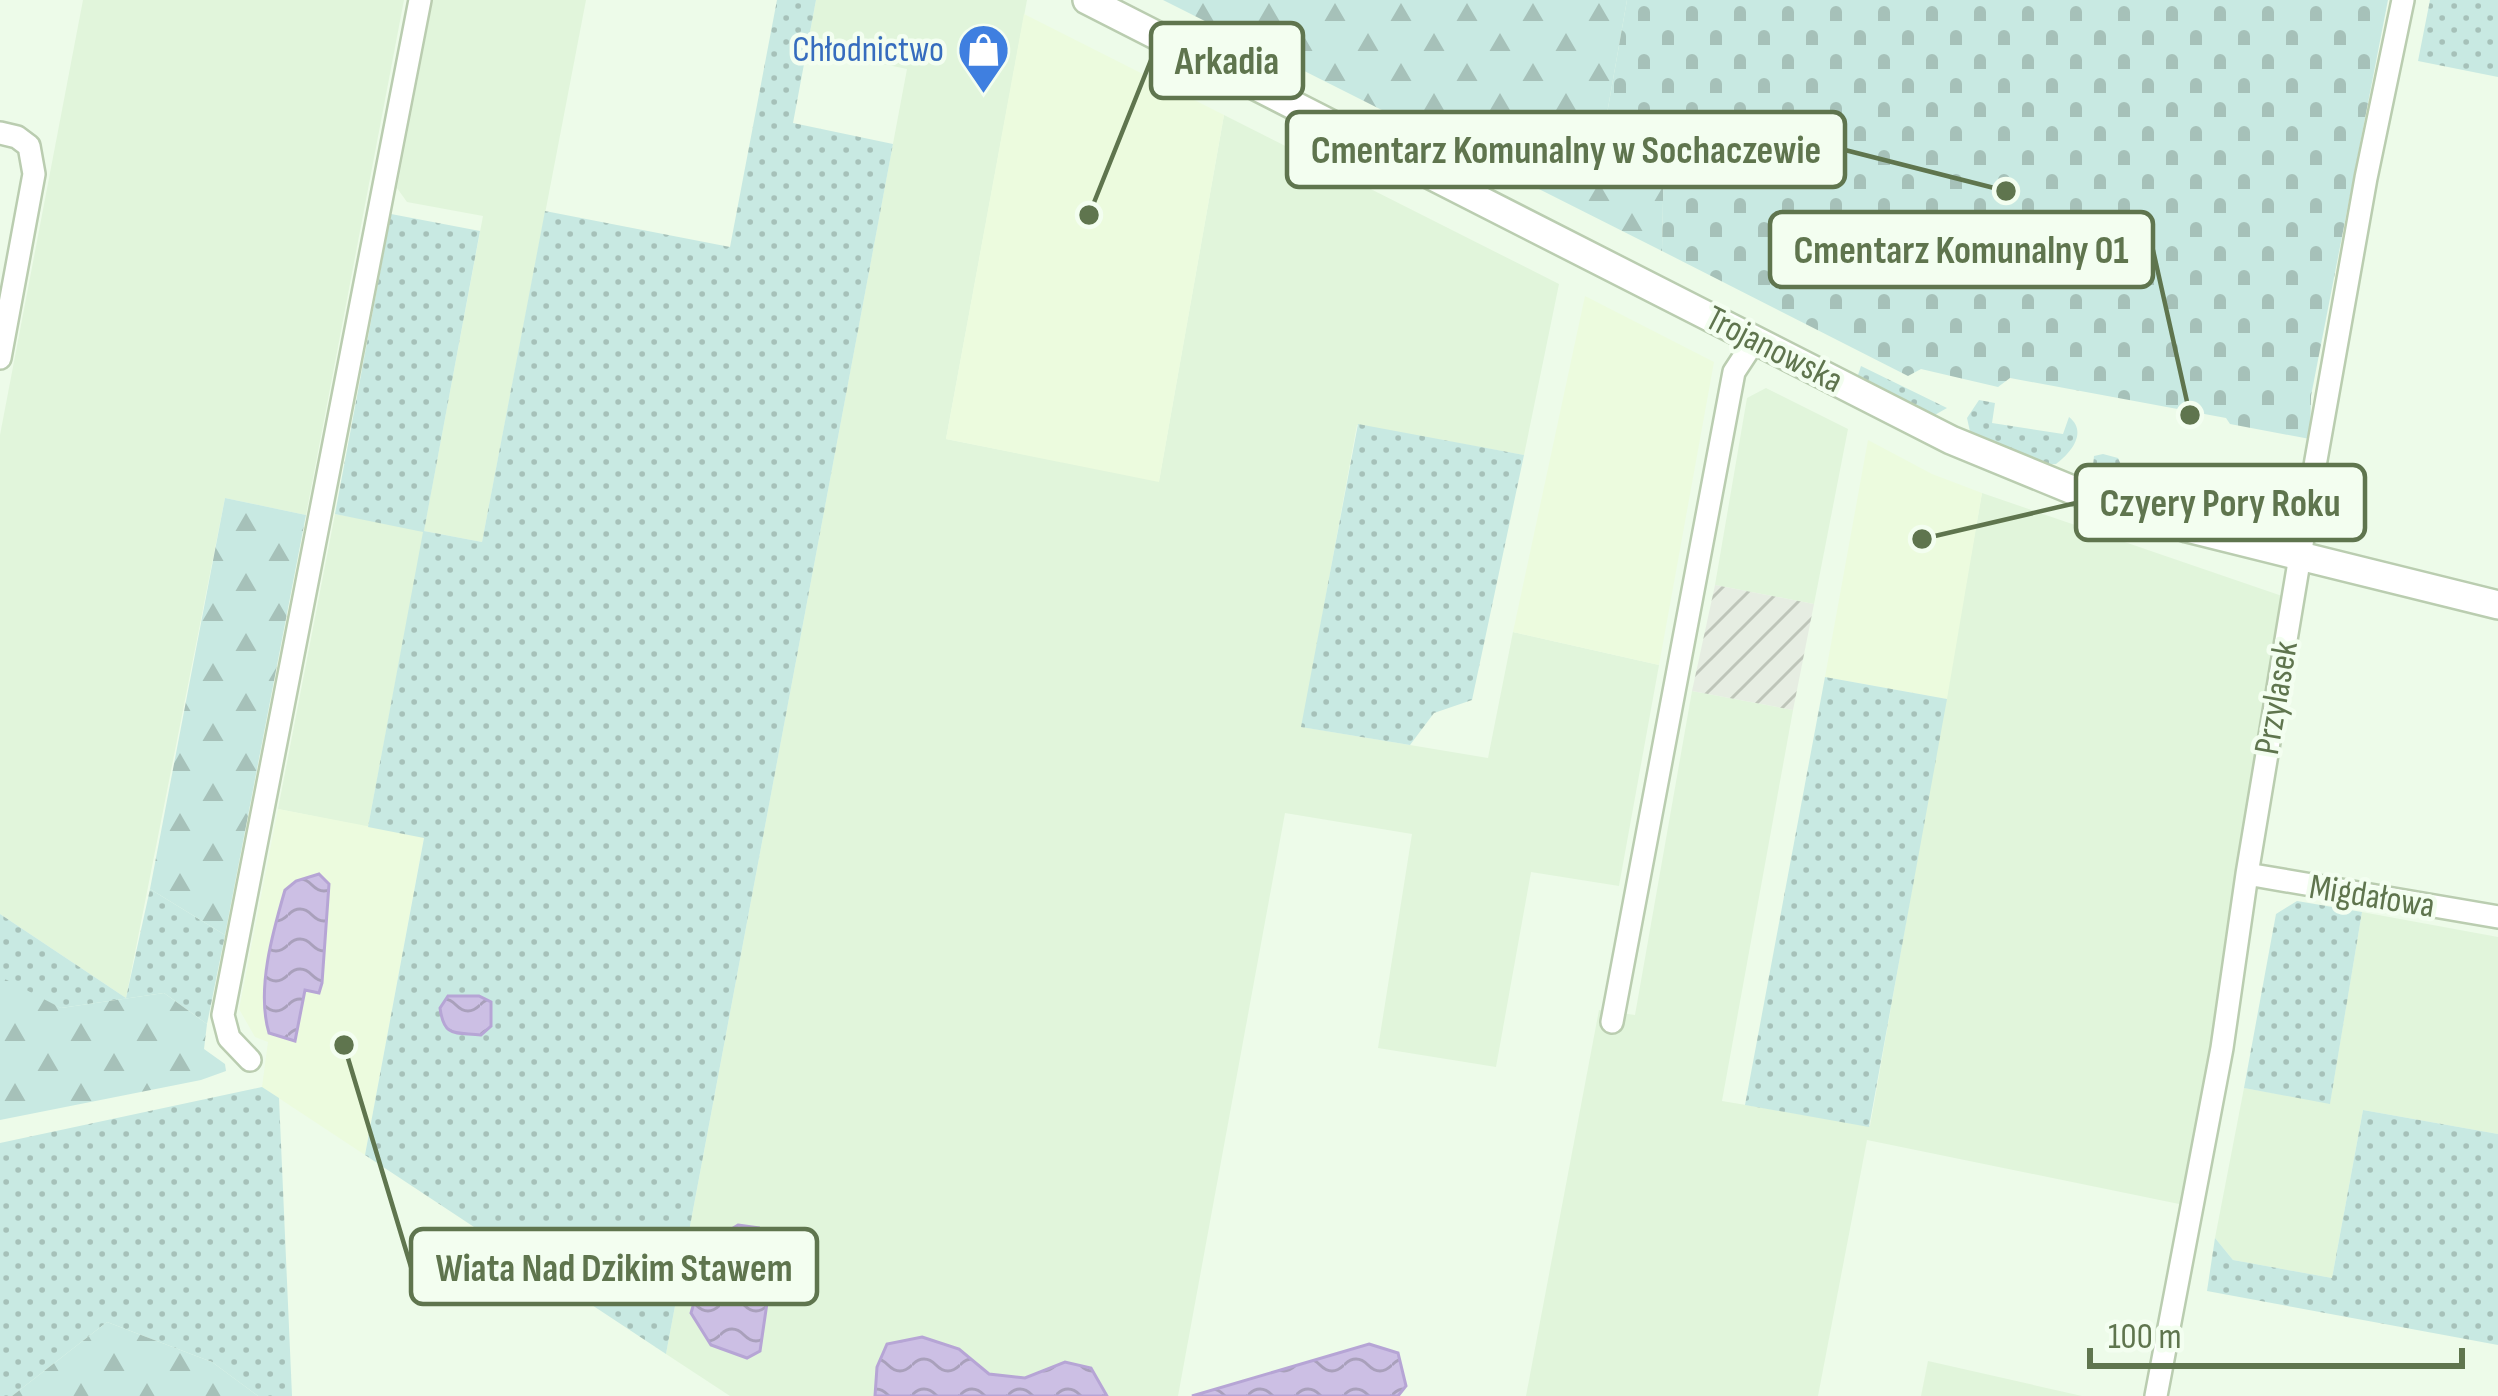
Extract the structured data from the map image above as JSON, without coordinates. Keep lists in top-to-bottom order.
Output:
{
  "streets": {
    "street": ["Trojanowska", "Przylasek", "Migdałowa"]
  },
  "crossings": [
    ["Trojanowska", "Przylasek"],
    ["Przylasek", "Migdałowa"]
  ],
  "places": {
    "shop": ["Chłodnictwo"],
    "other": [
      "Cmentarz Komunalny w Sochaczewie",
      "Arkadia",
      "Cmentarz Komunalny 01",
      "Czyery Pory Roku",
      "Wiata Nad Dzikim Stawem"
    ]
  },
  "scale_bar": "100 m"
}
